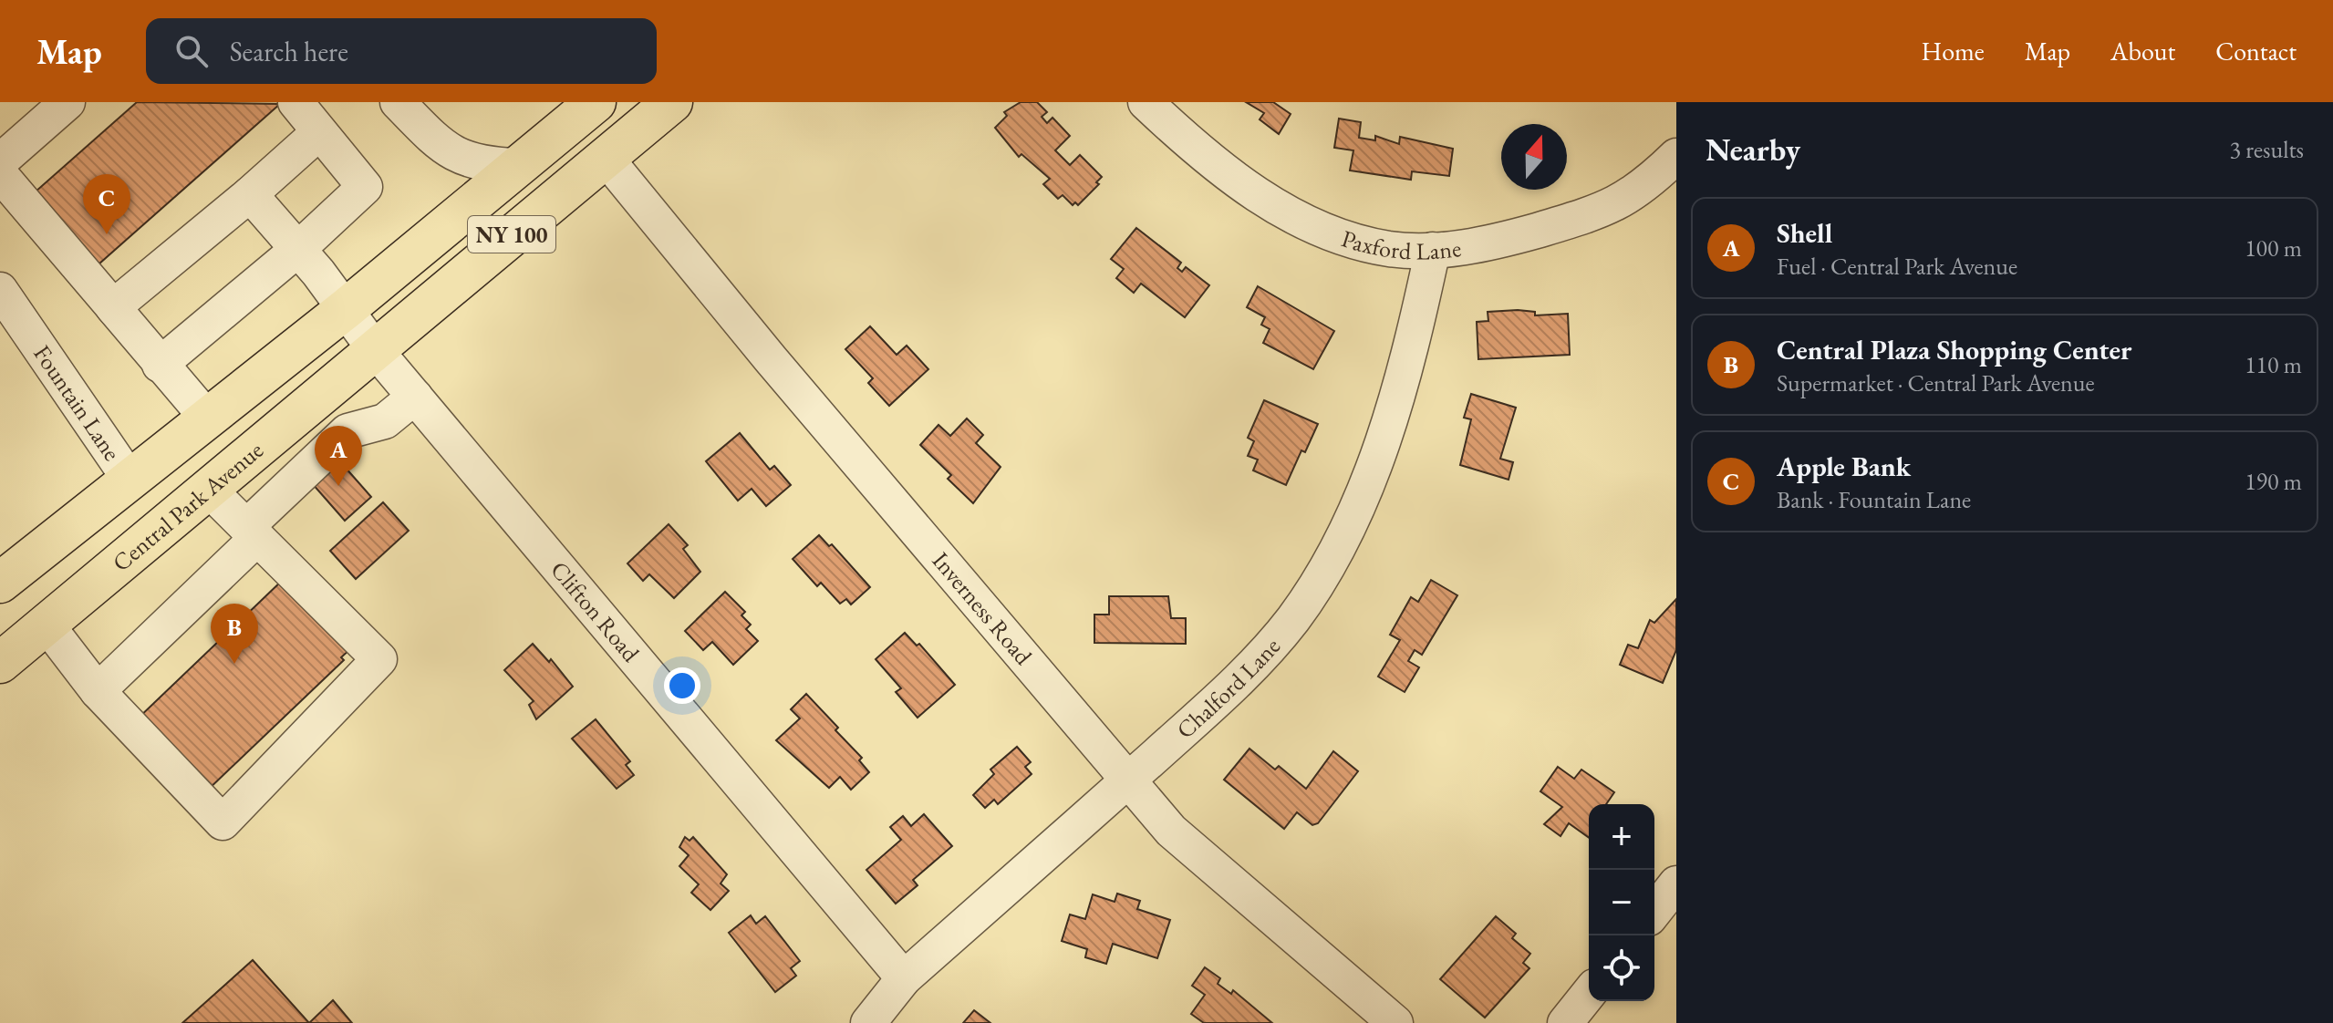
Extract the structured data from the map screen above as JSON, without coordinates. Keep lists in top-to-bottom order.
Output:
{
  "streets": {
    "main road": ["NY 100", "Central Park Avenue"],
    "street": [
      "Paxford Lane",
      "Fountain Lane",
      "Inverness Road",
      "Clifton Road",
      "Chalford Lane"
    ]
  },
  "crossings": [
    ["NY 100", "Fountain Lane"],
    ["NY 100", "Central Park Avenue"],
    ["NY 100", "Inverness Road"],
    ["NY 100", "Clifton Road"],
    ["Paxford Lane", "Chalford Lane"],
    ["Central Park Avenue", "Clifton Road"],
    ["Inverness Road", "Chalford Lane"],
    ["Clifton Road", "Chalford Lane"]
  ],
  "north": "top",
  "page": {
    "header": "Map",
    "search": "Search here",
    "nav": [
      "Home",
      "Map",
      "About",
      "Contact"
    ],
    "heading": ["Nearby", "3 results"],
    "pins": ["C", "A", "B"],
    "list": [
      {
        "mark": "A",
        "name": "Shell",
        "note": "Fuel · Central Park Avenue",
        "value": "100 m"
      },
      {
        "mark": "B",
        "name": "Central Plaza Shopping Center",
        "note": "Supermarket · Central Park Avenue",
        "value": "110 m"
      },
      {
        "mark": "C",
        "name": "Apple Bank",
        "note": "Bank · Fountain Lane",
        "value": "190 m"
      }
    ],
    "map_buttons": ["+", "−"]
  }
}
